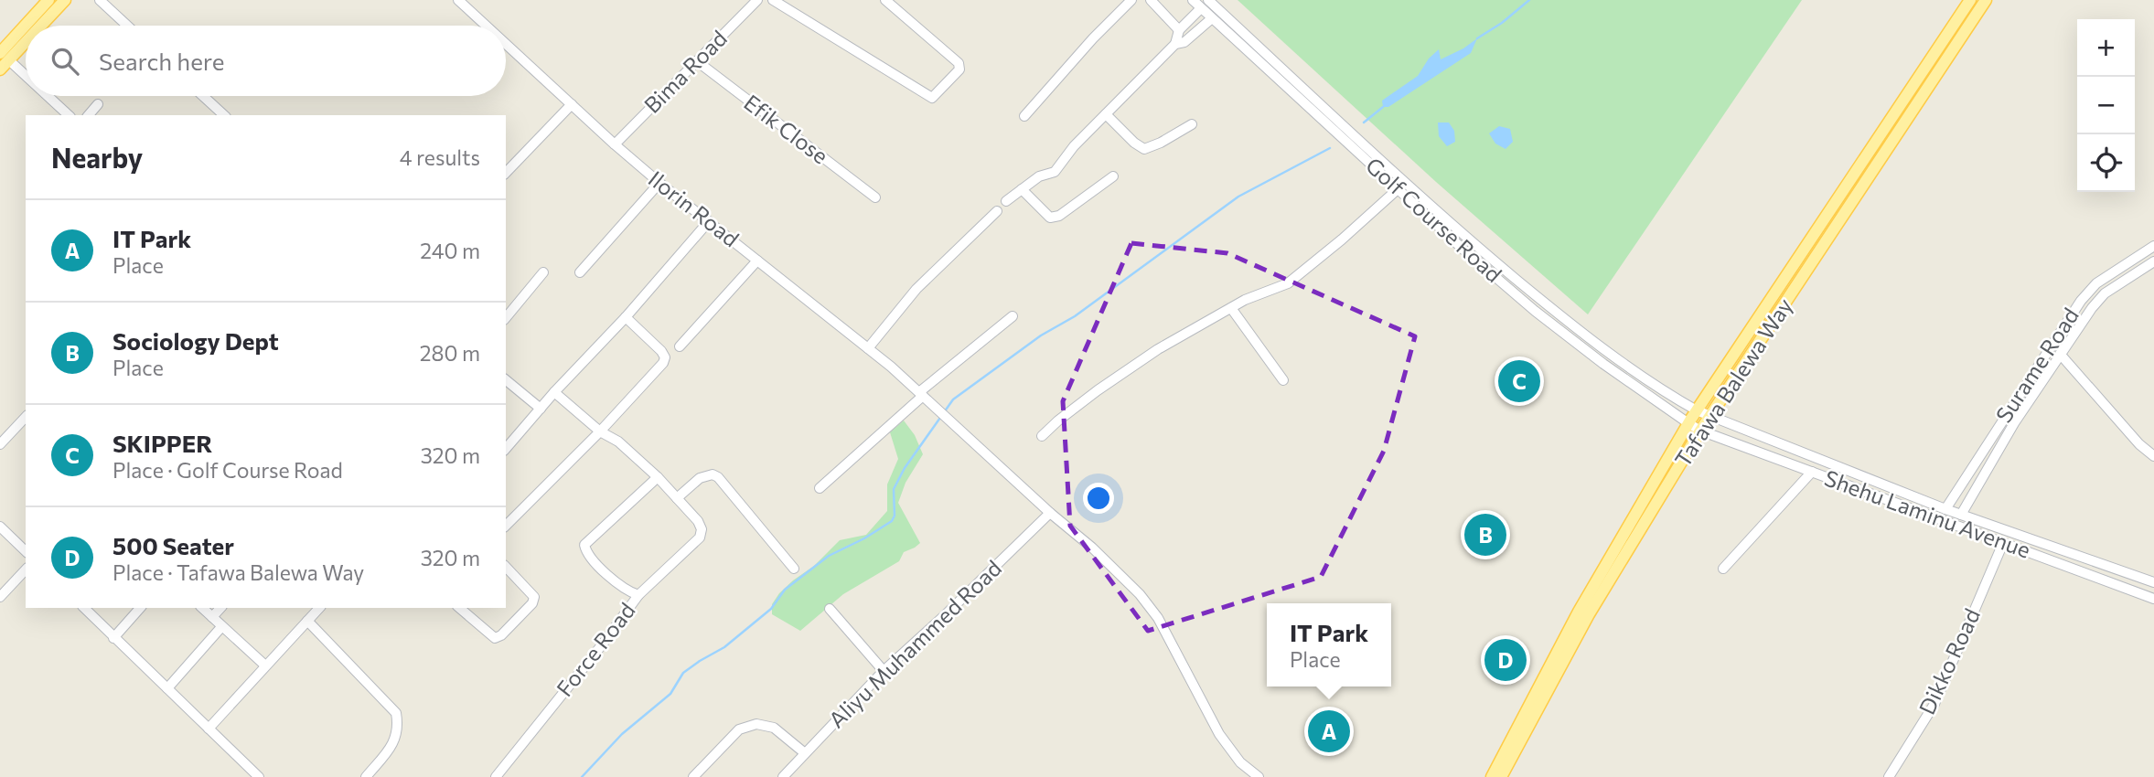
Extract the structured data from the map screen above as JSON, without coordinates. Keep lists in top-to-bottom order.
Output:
{
  "streets": {
    "main road": ["Tafawa Balewa Way"],
    "street": [
      "Bima Road",
      "Efik Close",
      "Ilorin Road",
      "Golf Course Road",
      "Surame Road",
      "Shehu Laminu Avenue",
      "Aliyu Muhammed Road",
      "Force Road",
      "Dikko Road"
    ]
  },
  "crossings": [
    ["Bima Road", "Efik Close"],
    ["Bima Road", "Ilorin Road"],
    ["Ilorin Road", "Aliyu Muhammed Road"],
    ["Golf Course Road", "Tafawa Balewa Way"],
    ["Golf Course Road", "Shehu Laminu Avenue"],
    ["Surame Road", "Shehu Laminu Avenue"],
    ["Tafawa Balewa Way", "Shehu Laminu Avenue"],
    ["Shehu Laminu Avenue", "Dikko Road"]
  ],
  "page": {
    "map_buttons": ["+", "−"],
    "search": "Search here",
    "heading": ["Nearby", "4 results"],
    "list": [
      {
        "mark": "A",
        "name": "IT Park",
        "note": "Place",
        "value": "240 m"
      },
      {
        "mark": "B",
        "name": "Sociology Dept",
        "note": "Place",
        "value": "280 m"
      },
      {
        "mark": "C",
        "name": "SKIPPER",
        "note": "Place · Golf Course Road",
        "value": "320 m"
      },
      {
        "mark": "D",
        "name": "500 Seater",
        "note": "Place · Tafawa Balewa Way",
        "value": "320 m"
      }
    ],
    "pins": [
      "C",
      "B",
      "D",
      "A"
    ],
    "popup": ["IT Park", "Place"]
  }
}
